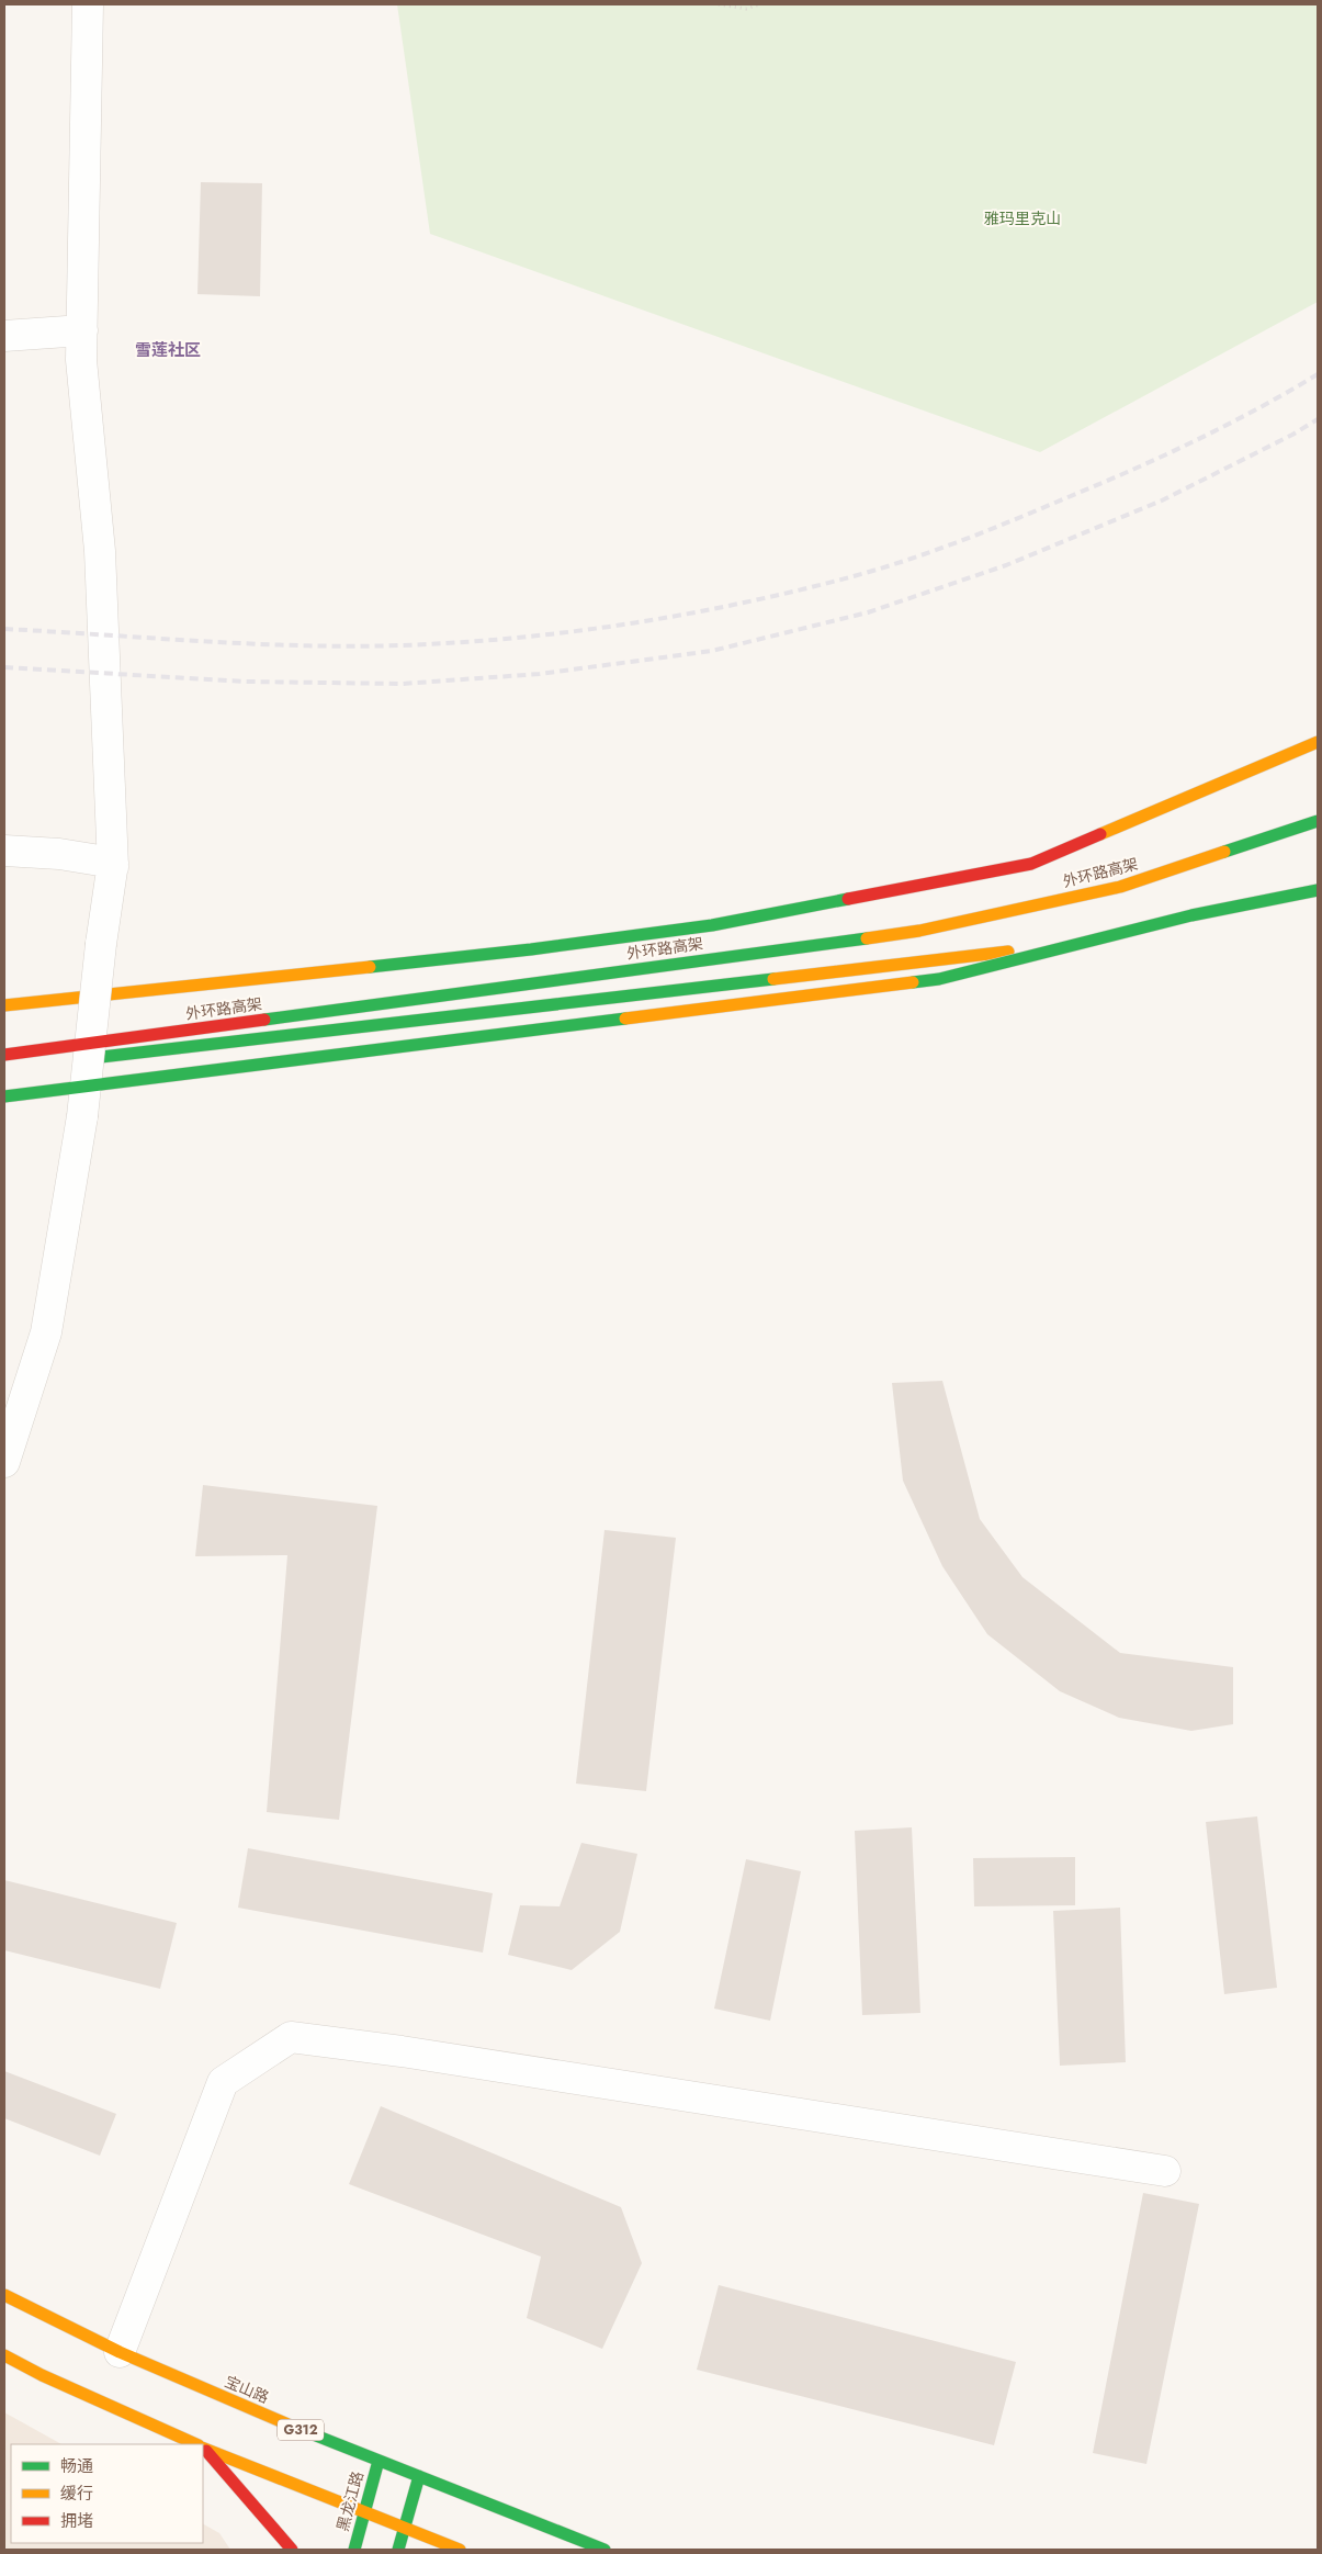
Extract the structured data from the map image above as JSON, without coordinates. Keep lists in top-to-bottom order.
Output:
{
  "streets": {
    "main road": [
      "外环路高架",
      "宝山路",
      "G312",
      "黑龙江路"
    ]
  },
  "crossings": [
    ["宝山路", "黑龙江路"]
  ],
  "districts": ["雪莲社区"],
  "parks": ["雅玛里克山"],
  "legend": ["畅通", "缓行", "拥堵"]
}
